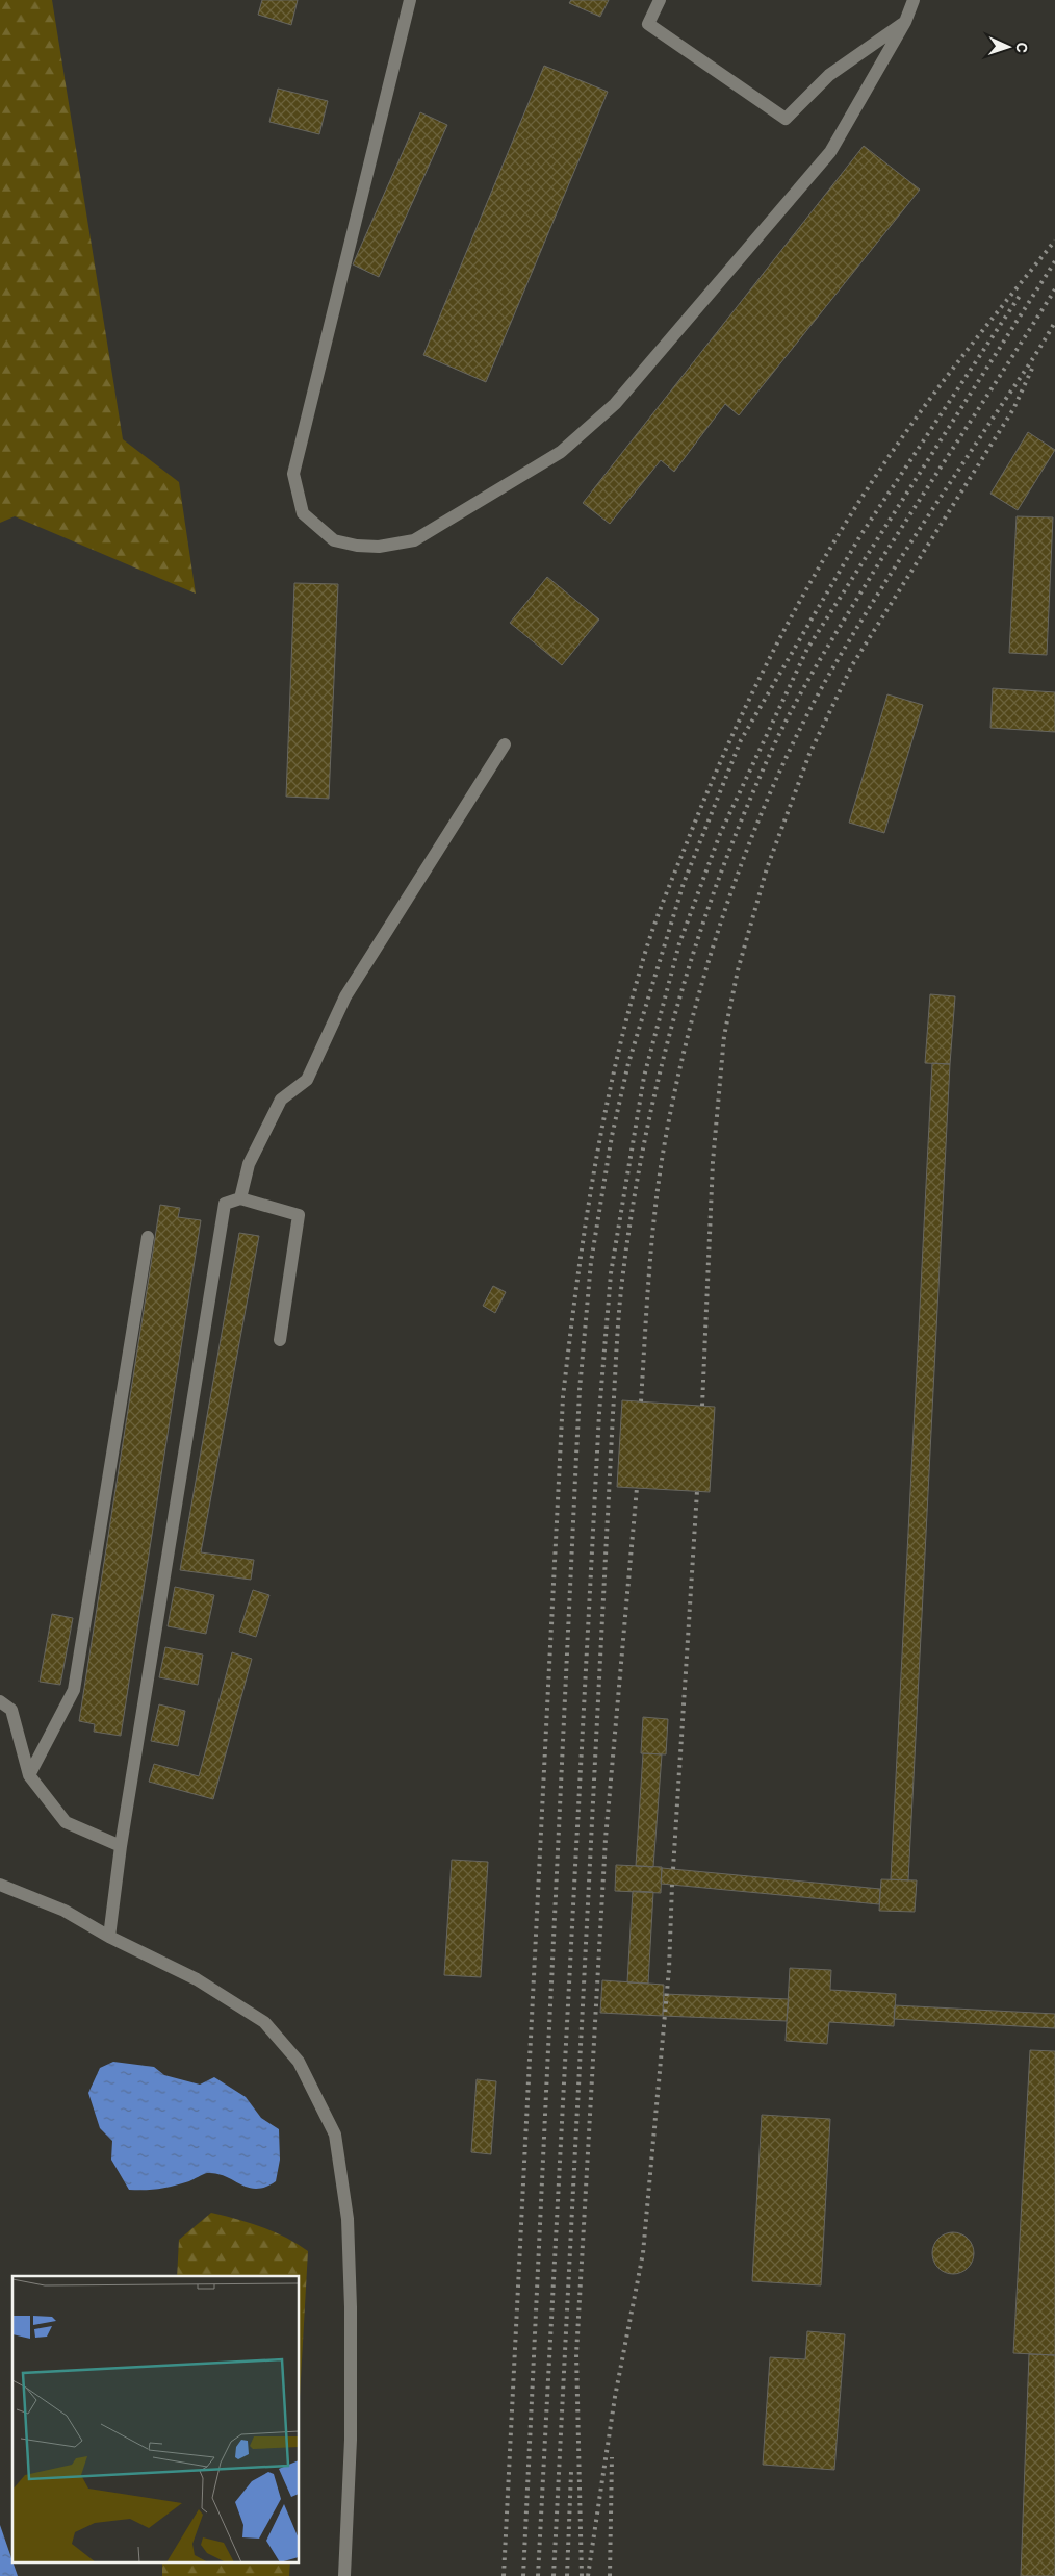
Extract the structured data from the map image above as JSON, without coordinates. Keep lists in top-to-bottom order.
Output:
{
  "north": "right"
}
